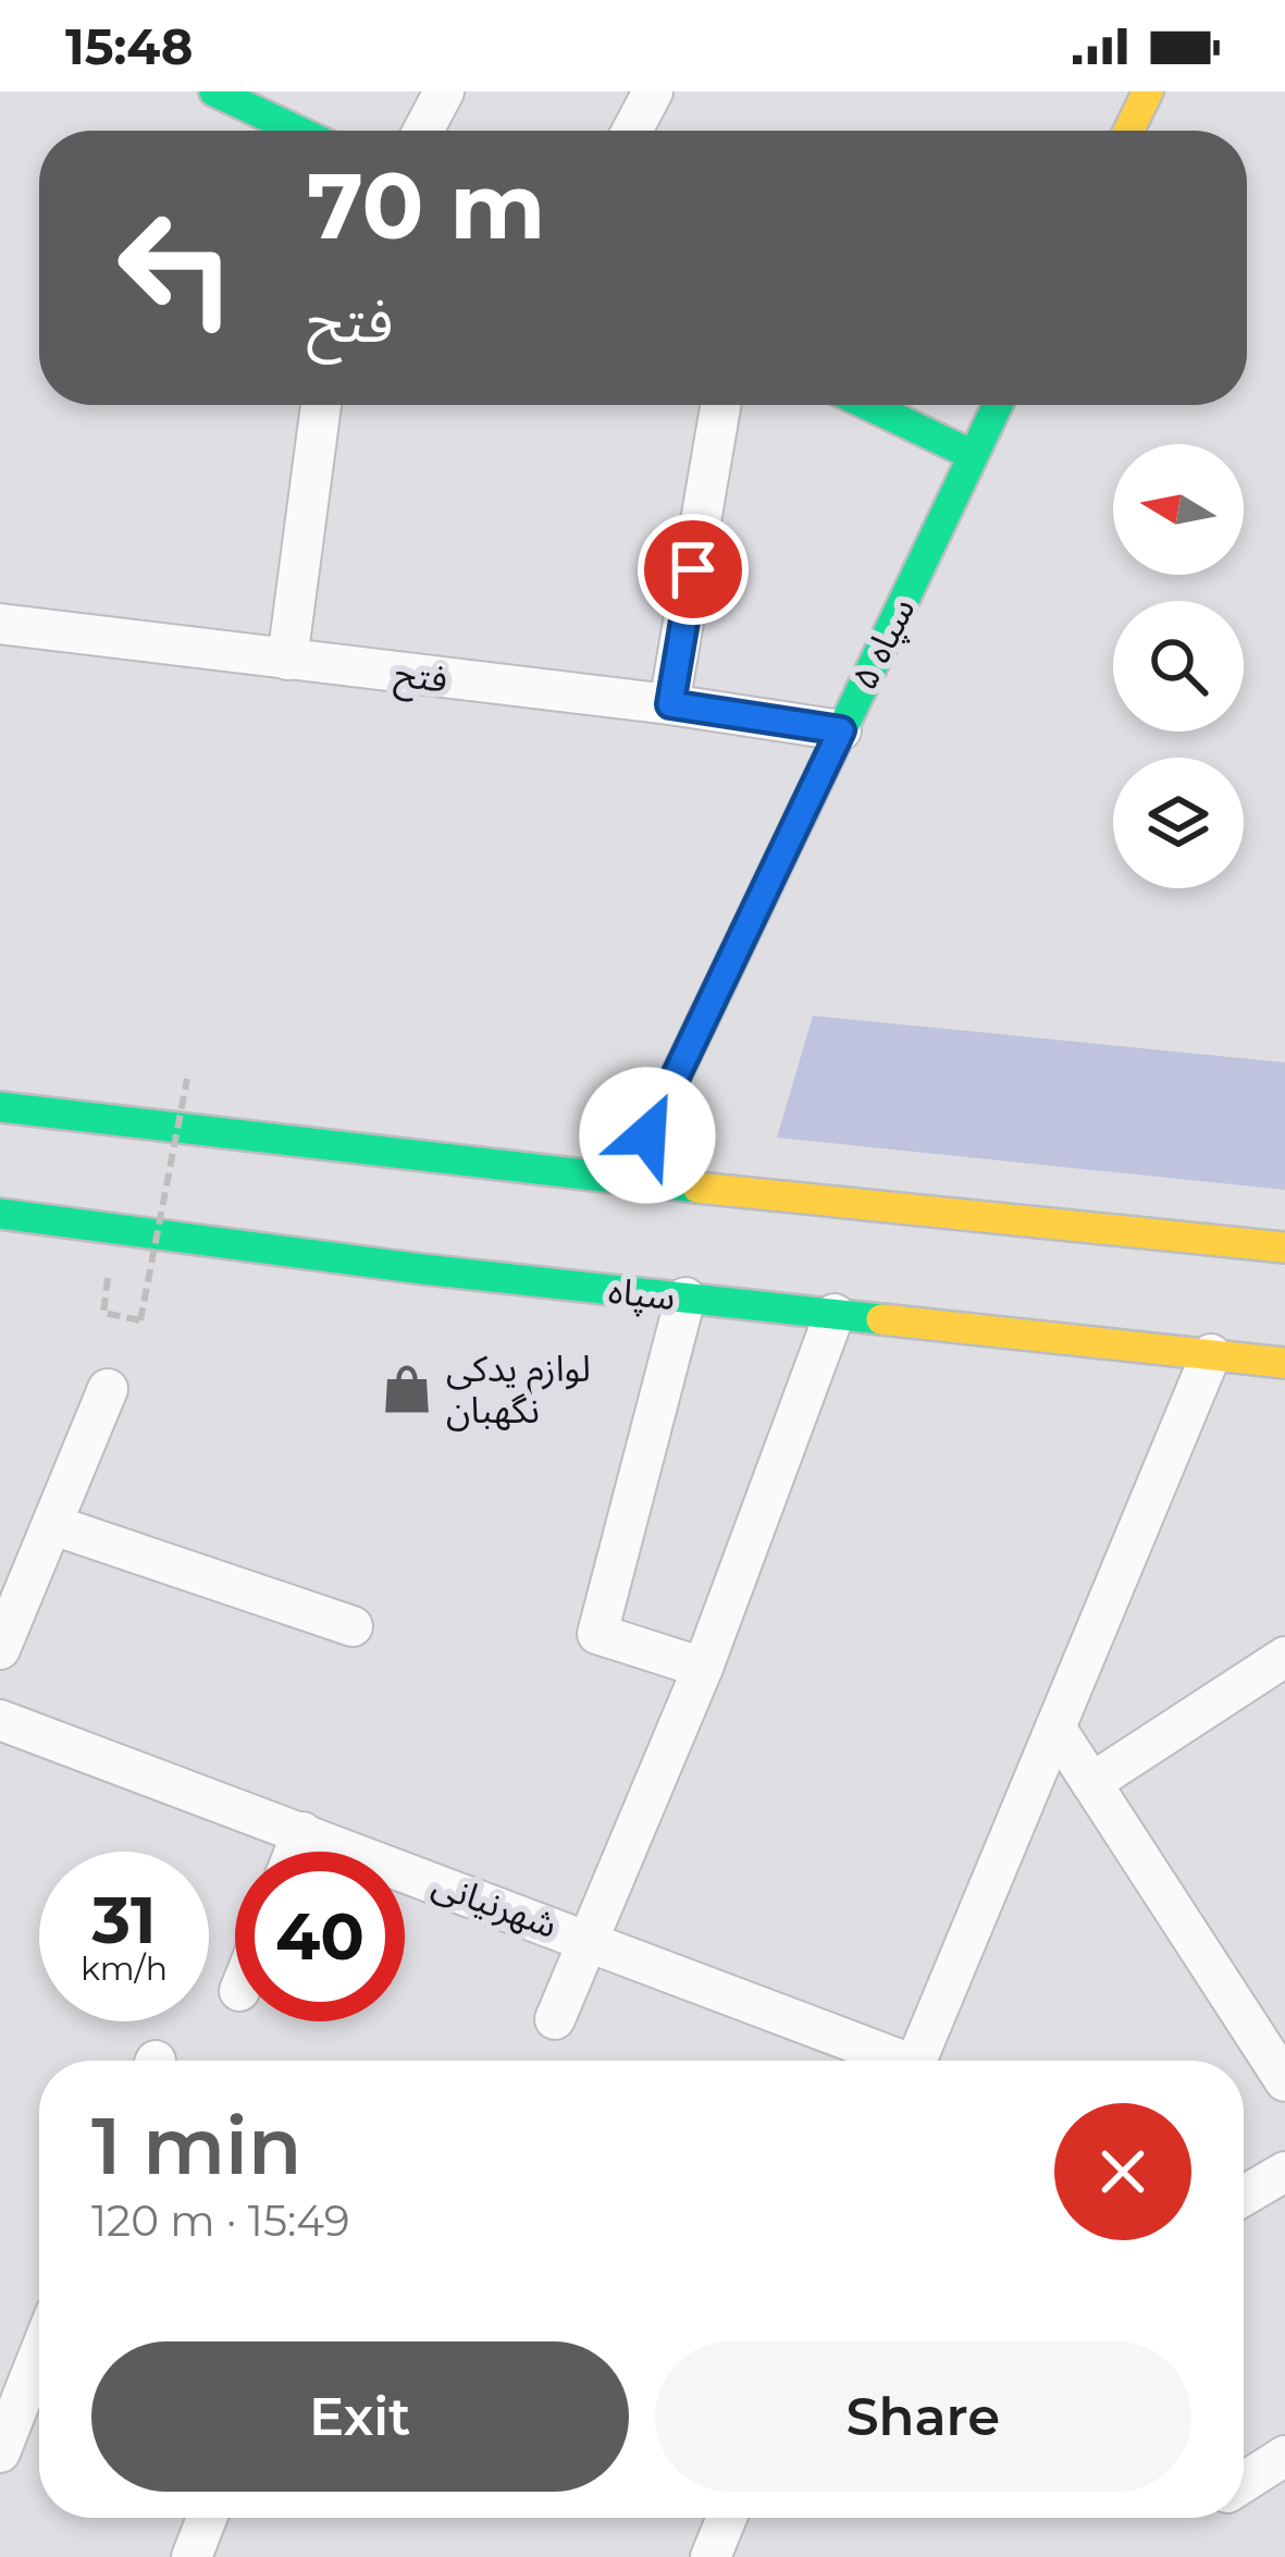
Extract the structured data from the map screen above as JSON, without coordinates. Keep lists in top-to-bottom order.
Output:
{
  "streets": {
    "main road": ["سپاه ۵", "سپاه"],
    "street": ["فتح", "شهرنیانی"]
  },
  "crossings": [
    ["سپاه ۵", "فتح"]
  ],
  "places": {
    "shop": ["لوازم یدکی نگهبان"]
  },
  "north": "left",
  "page": {
    "status": "15:48",
    "turn": ["70 m", "فتح"],
    "speed": "31 km/h",
    "limit": "40",
    "heading": ["1 min", "120 m · 15:49"],
    "buttons": ["Exit", "Share"]
  }
}
